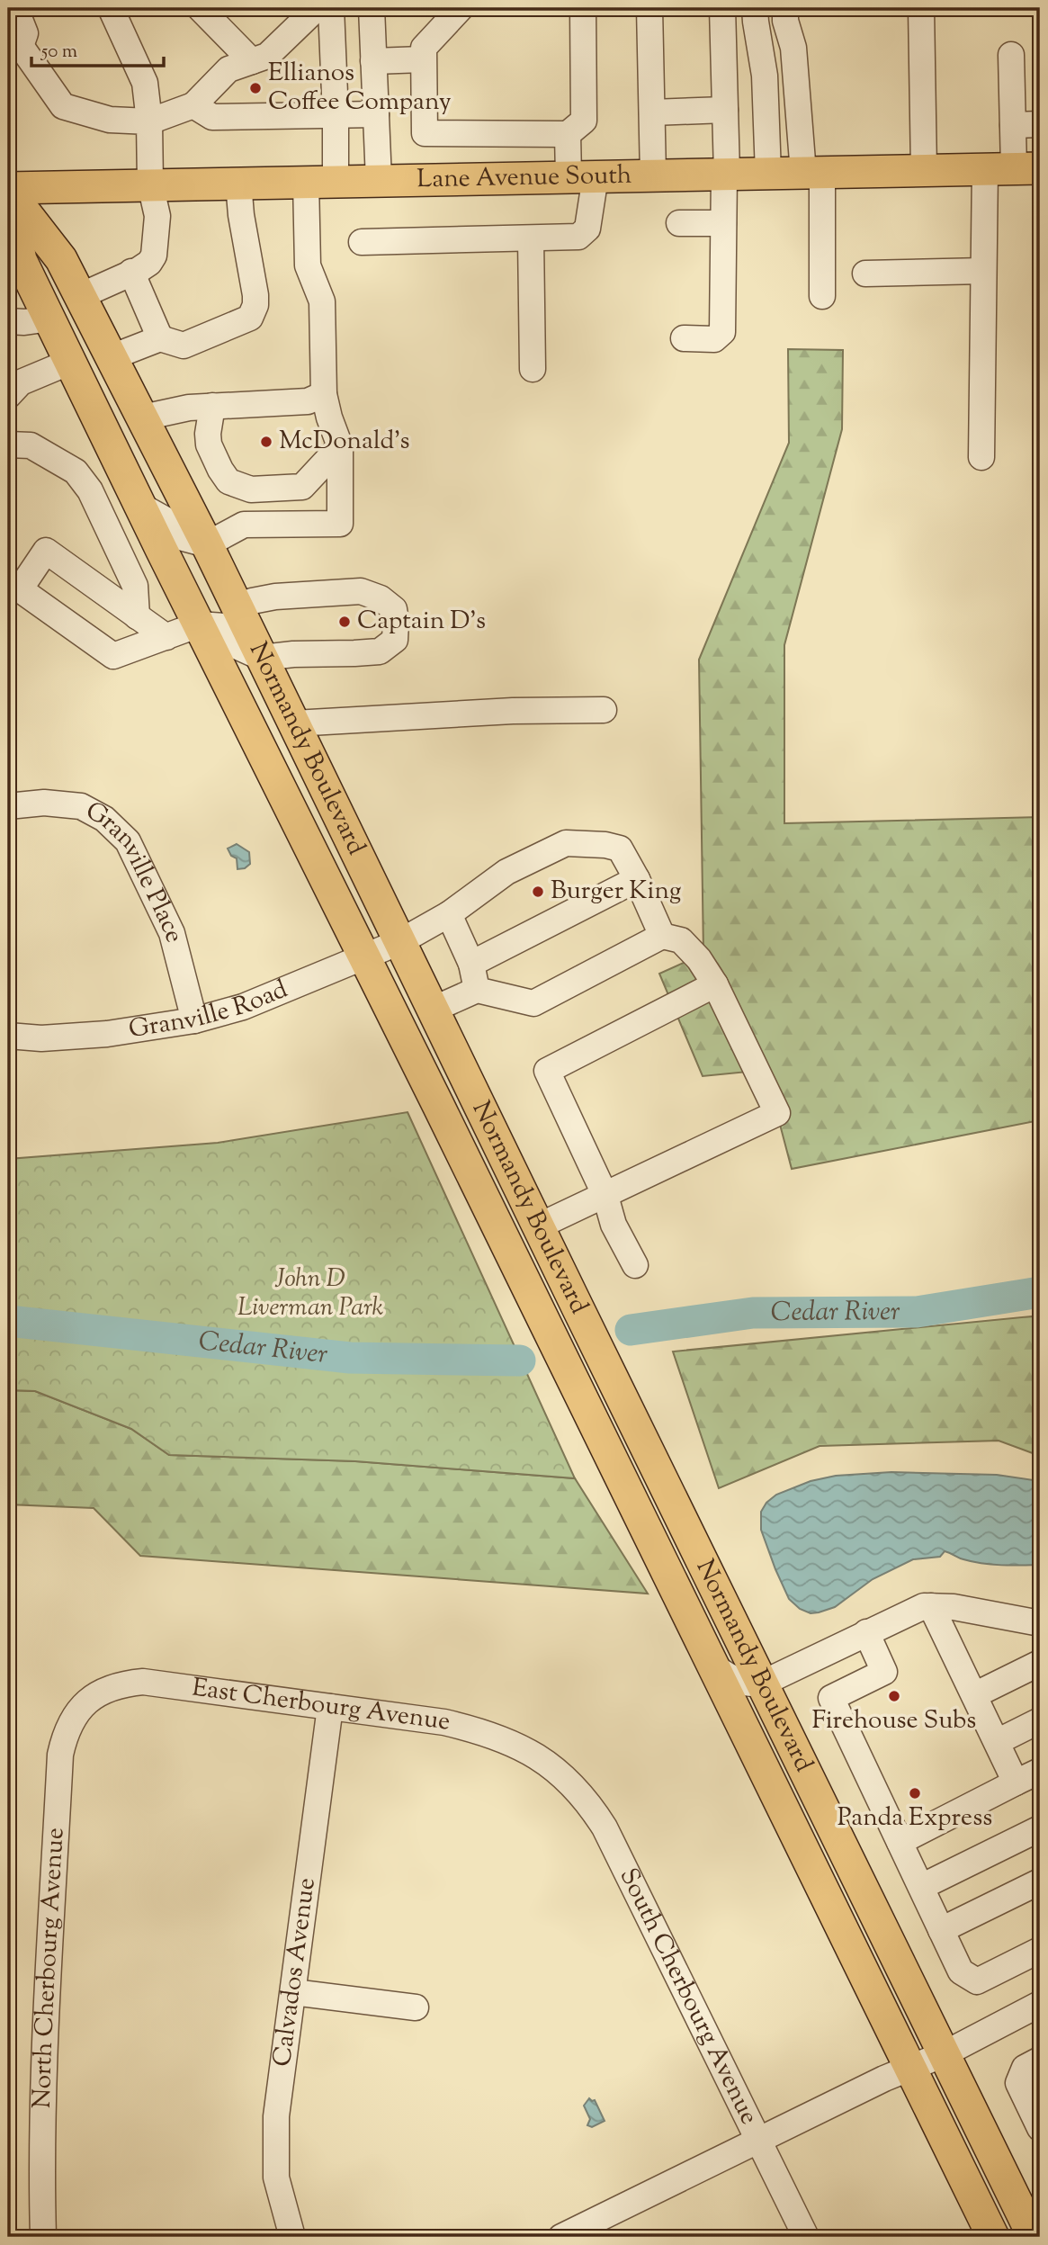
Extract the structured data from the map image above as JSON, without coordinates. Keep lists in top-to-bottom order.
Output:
{
  "streets": {
    "main road": ["Lane Avenue South", "Normandy Boulevard"],
    "street": [
      "Granville Place",
      "Granville Road",
      "East Cherbourg Avenue",
      "North Cherbourg Avenue",
      "Calvados Avenue",
      "South Cherbourg Avenue"
    ]
  },
  "crossings": [
    ["Lane Avenue South", "Normandy Boulevard"],
    ["Normandy Boulevard", "Granville Road"],
    ["Granville Place", "Granville Road"],
    ["East Cherbourg Avenue", "North Cherbourg Avenue"],
    ["East Cherbourg Avenue", "Calvados Avenue"],
    ["East Cherbourg Avenue", "South Cherbourg Avenue"]
  ],
  "water": ["Cedar River"],
  "parks": ["John D Liverman Park"],
  "places": [
    "Ellianos Coffee Company",
    "McDonald's",
    "Captain D's",
    "Burger King",
    "Firehouse Subs",
    "Panda Express"
  ],
  "scale_bar": "50 m"
}
